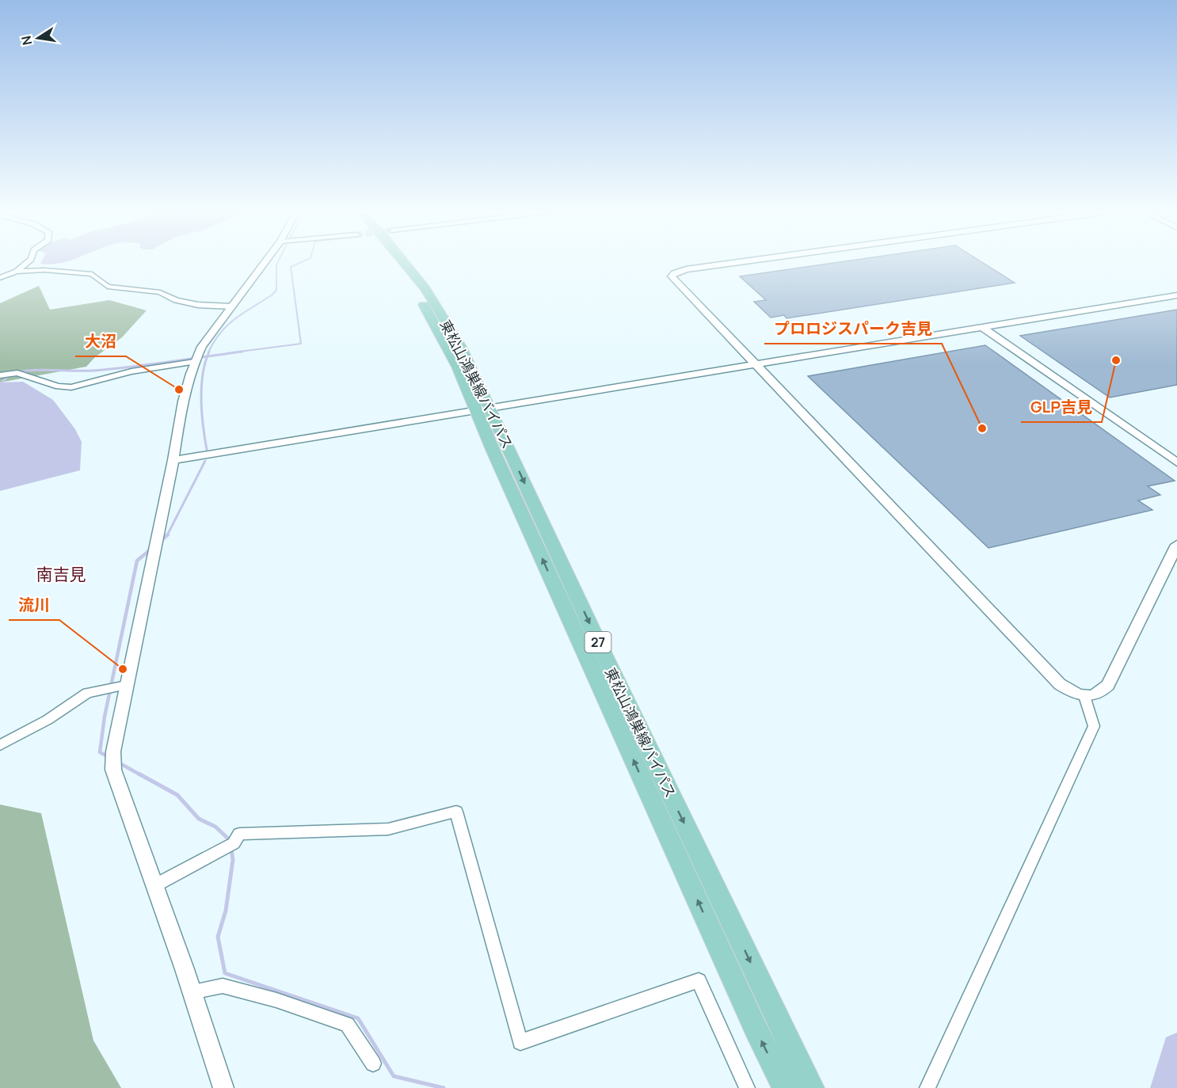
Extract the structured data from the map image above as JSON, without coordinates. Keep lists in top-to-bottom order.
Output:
{
  "streets": {
    "main road": ["東松山鴻巣線バイパス", "27"]
  },
  "districts": ["南吉見"],
  "places": [
    "GLP吉見",
    "大沼",
    "プロロジスパーク吉見",
    "流川"
  ],
  "north": "left"
}
